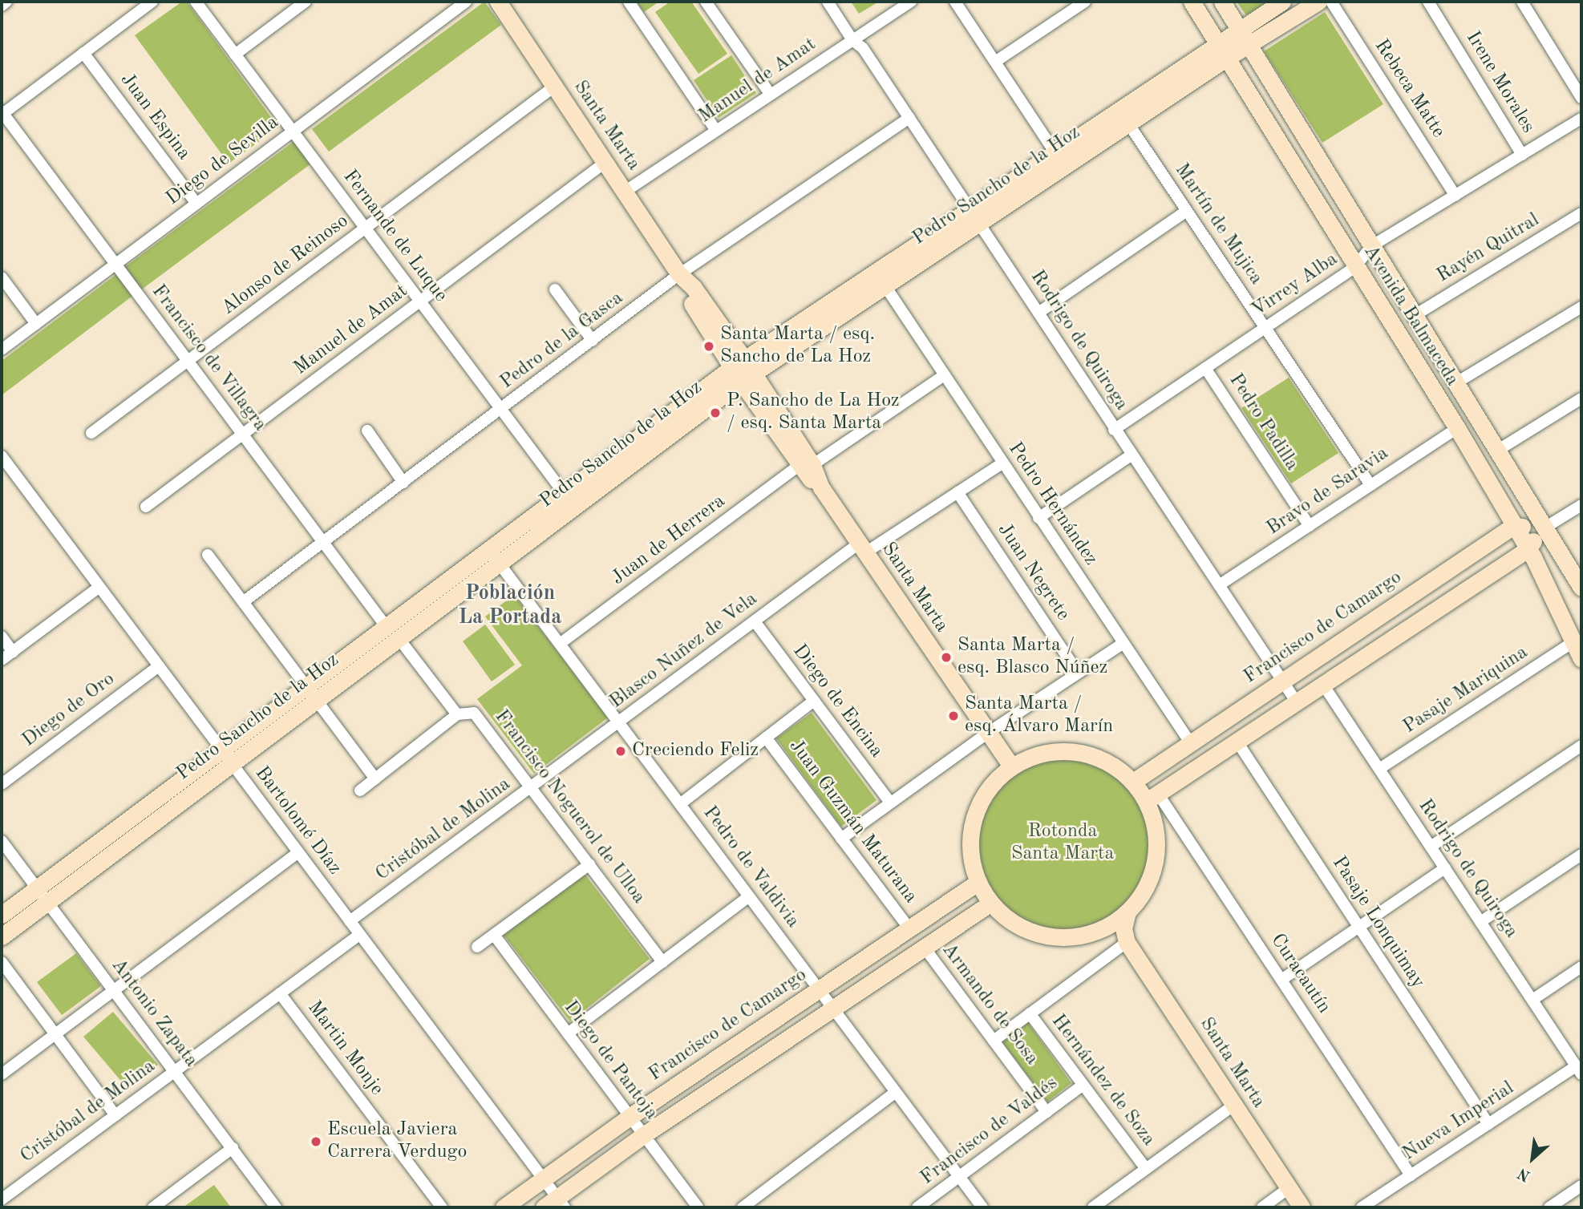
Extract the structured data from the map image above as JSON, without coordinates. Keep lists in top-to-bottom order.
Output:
{
  "streets": {
    "street": [
      "Manuel de Amat",
      "Irene Morales",
      "Rebeca Matte",
      "Juan Espina",
      "Santa Marta",
      "Diego de Sevilla",
      "Pedro Sancho de la Hoz",
      "Martín de Mujica",
      "Fernande de Luque",
      "Rayén Quitral",
      "Alonso de Reinoso",
      "Virrey Alba",
      "Avenida Balmaceda",
      "Pedro de la Gasca",
      "Rodrigo de Quiroga",
      "Francisco de Villagra",
      "Pedro Padilla",
      "Bravo de Saravia",
      "Pedro Hernández",
      "Juan de Herrera",
      "Juan Negrete",
      "Francisco de Camargo",
      "Blasco Nuñez de Vela",
      "Pasaje Mariquina",
      "Diego de Encina",
      "Diego de Oro",
      "Francisco Noguerol de Ulloa",
      "Bartolomé Díaz",
      "Juan Guzmán Maturana",
      "Cristóbal de Molina",
      "Pedro de Valdivia",
      "Pasaje Lonquimay",
      "Curacautín",
      "Armando de Sosa",
      "Antonio Zapata",
      "Martin Monje",
      "Diego de Pantoja",
      "Hernández de Soza",
      "Nueva Imperial",
      "Francisco de Valdés"
    ]
  },
  "crossings": [
    ["Manuel de Amat", "Santa Marta"],
    ["Manuel de Amat", "Fernande de Luque"],
    ["Manuel de Amat", "Rodrigo de Quiroga"],
    ["Manuel de Amat", "Francisco de Villagra"],
    ["Irene Morales", "Virrey Alba"],
    ["Rebeca Matte", "Virrey Alba"],
    ["Juan Espina", "Diego de Sevilla"],
    ["Santa Marta", "Pedro Sancho de la Hoz"],
    ["Santa Marta", "Alonso de Reinoso"],
    ["Santa Marta", "Pedro de la Gasca"],
    ["Santa Marta", "Juan de Herrera"],
    ["Santa Marta", "Francisco de Camargo"],
    ["Santa Marta", "Blasco Nuñez de Vela"],
    ["Santa Marta", "Curacautín"],
    ["Diego de Sevilla", "Fernande de Luque"],
    ["Diego de Sevilla", "Francisco de Villagra"],
    ["Pedro Sancho de la Hoz", "Martín de Mujica"],
    ["Pedro Sancho de la Hoz", "Fernande de Luque"],
    ["Pedro Sancho de la Hoz", "Avenida Balmaceda"],
    ["Pedro Sancho de la Hoz", "Rodrigo de Quiroga"],
    ["Pedro Sancho de la Hoz", "Francisco de Villagra"],
    ["Pedro Sancho de la Hoz", "Pedro Hernández"],
    ["Pedro Sancho de la Hoz", "Bartolomé Díaz"],
    ["Pedro Sancho de la Hoz", "Pedro de Valdivia"],
    ["Pedro Sancho de la Hoz", "Antonio Zapata"],
    ["Martín de Mujica", "Virrey Alba"],
    ["Martín de Mujica", "Bravo de Saravia"],
    ["Fernande de Luque", "Alonso de Reinoso"],
    ["Fernande de Luque", "Pedro de la Gasca"],
    ["Rayén Quitral", "Avenida Balmaceda"],
    ["Alonso de Reinoso", "Francisco de Villagra"],
    ["Virrey Alba", "Avenida Balmaceda"],
    ["Virrey Alba", "Rodrigo de Quiroga"],
    ["Virrey Alba", "Pedro Padilla"],
    ["Avenida Balmaceda", "Bravo de Saravia"],
    ["Avenida Balmaceda", "Francisco de Camargo"],
    ["Avenida Balmaceda", "Pasaje Mariquina"],
    ["Pedro de la Gasca", "Rodrigo de Quiroga"],
    ["Pedro de la Gasca", "Francisco de Villagra"],
    ["Rodrigo de Quiroga", "Bravo de Saravia"],
    ["Rodrigo de Quiroga", "Francisco de Camargo"],
    ["Rodrigo de Quiroga", "Pasaje Mariquina"],
    ["Rodrigo de Quiroga", "Nueva Imperial"],
    ["Pedro Padilla", "Bravo de Saravia"],
    ["Pedro Hernández", "Juan de Herrera"],
    ["Pedro Hernández", "Francisco de Camargo"],
    ["Pedro Hernández", "Blasco Nuñez de Vela"],
    ["Juan de Herrera", "Pedro de Valdivia"],
    ["Juan Negrete", "Blasco Nuñez de Vela"],
    ["Francisco de Camargo", "Bartolomé Díaz"],
    ["Francisco de Camargo", "Juan Guzmán Maturana"],
    ["Francisco de Camargo", "Pedro de Valdivia"],
    ["Francisco de Camargo", "Curacautín"],
    ["Francisco de Camargo", "Diego de Pantoja"],
    ["Blasco Nuñez de Vela", "Diego de Encina"],
    ["Blasco Nuñez de Vela", "Francisco Noguerol de Ulloa"],
    ["Blasco Nuñez de Vela", "Cristóbal de Molina"],
    ["Blasco Nuñez de Vela", "Pedro de Valdivia"],
    ["Diego de Oro", "Bartolomé Díaz"],
    ["Francisco Noguerol de Ulloa", "Cristóbal de Molina"],
    ["Bartolomé Díaz", "Cristóbal de Molina"],
    ["Cristóbal de Molina", "Antonio Zapata"],
    ["Cristóbal de Molina", "Martin Monje"],
    ["Pedro de Valdivia", "Francisco de Valdés"],
    ["Pasaje Lonquimay", "Nueva Imperial"],
    ["Curacautín", "Nueva Imperial"],
    ["Armando de Sosa", "Francisco de Valdés"],
    ["Hernández de Soza", "Francisco de Valdés"]
  ],
  "districts": ["Población La Portada"],
  "parks": ["Rotonda Santa Marta"],
  "places": [
    "Santa Marta / esq. Sancho de La Hoz",
    "P. Sancho de La Hoz / esq. Santa Marta",
    "Santa Marta / esq. Blasco Núñez",
    "Santa Marta / esq. Álvaro Marín",
    "Creciendo Feliz",
    "Escuela Javiera Carrera Verdugo"
  ],
  "north": "bottom left"
}
